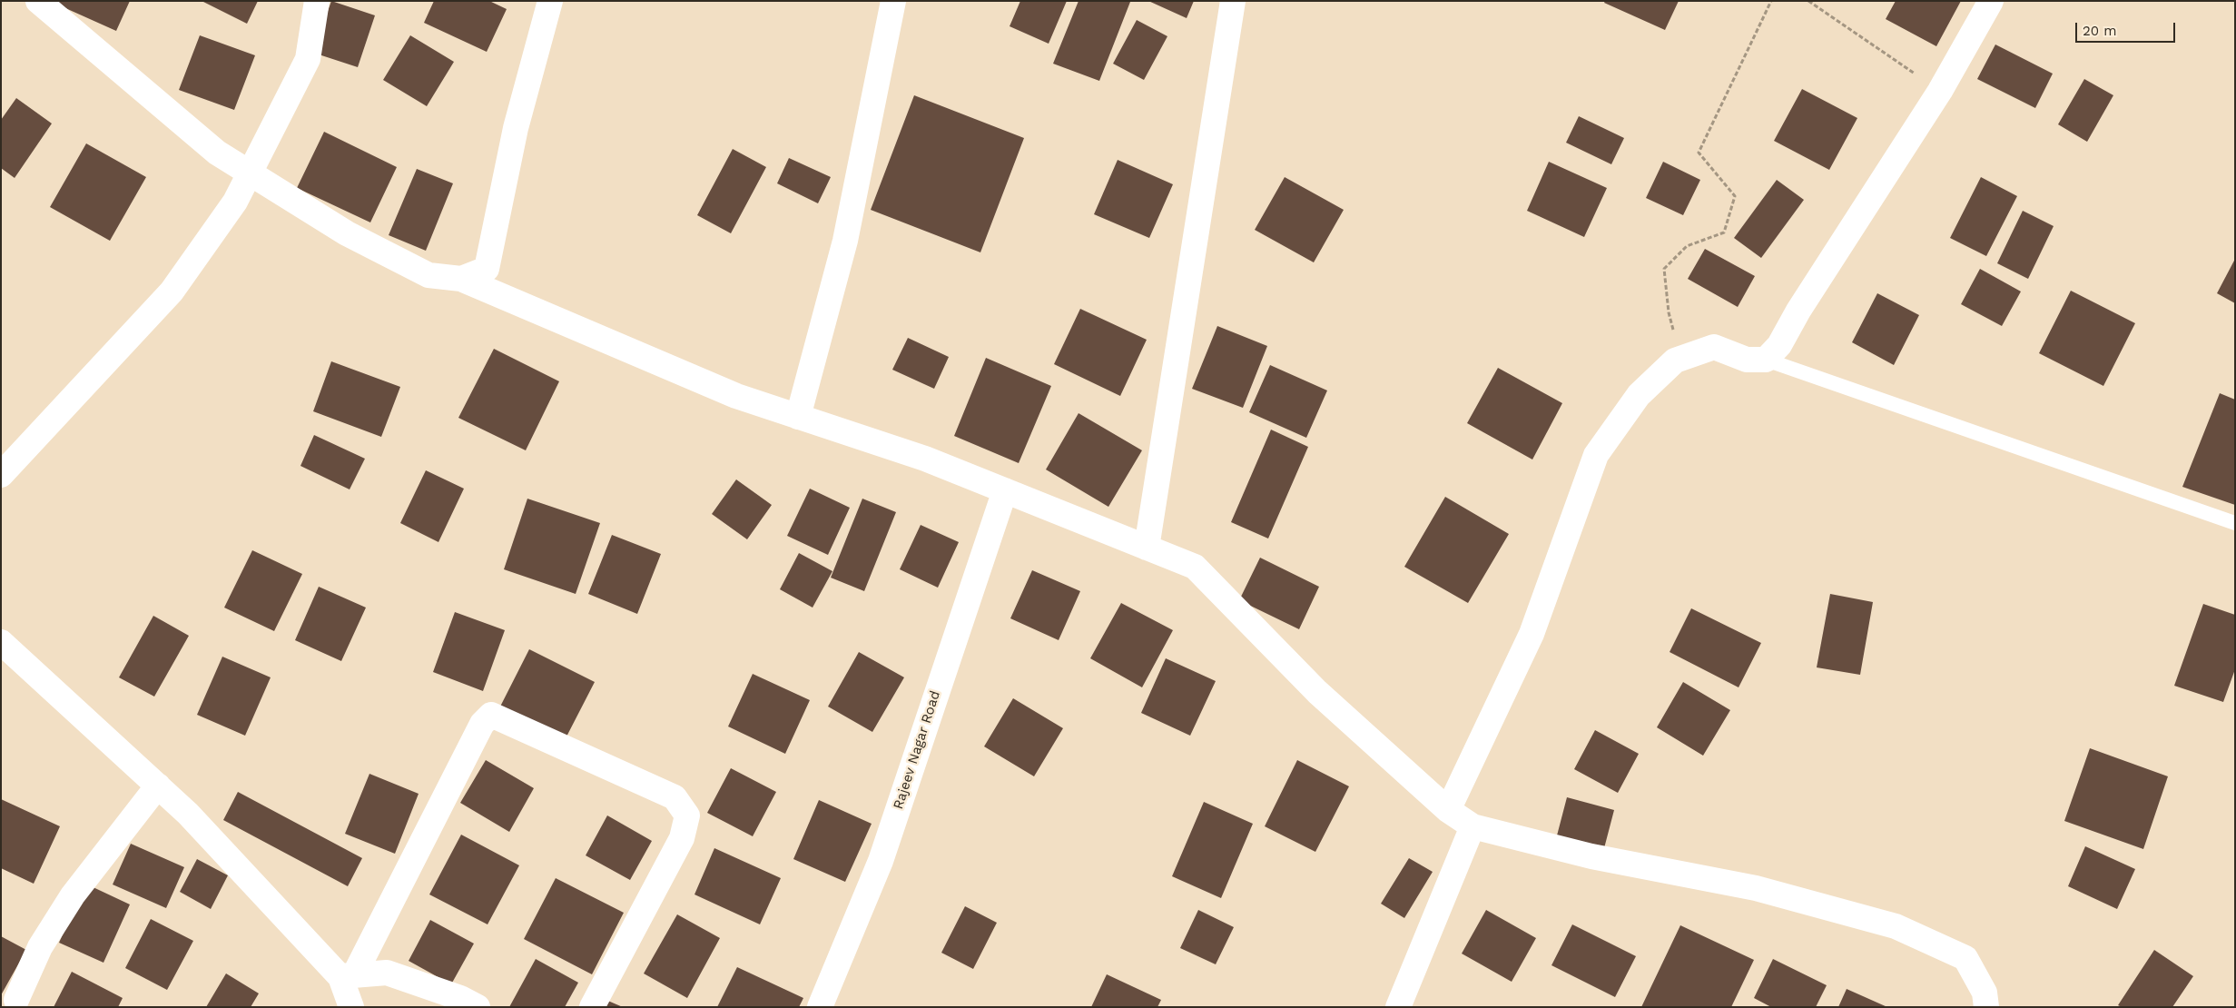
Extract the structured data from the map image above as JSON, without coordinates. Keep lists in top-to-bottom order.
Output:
{
  "streets": {
    "street": ["Rajeev Nagar Road"]
  },
  "scale_bar": "20 m"
}
